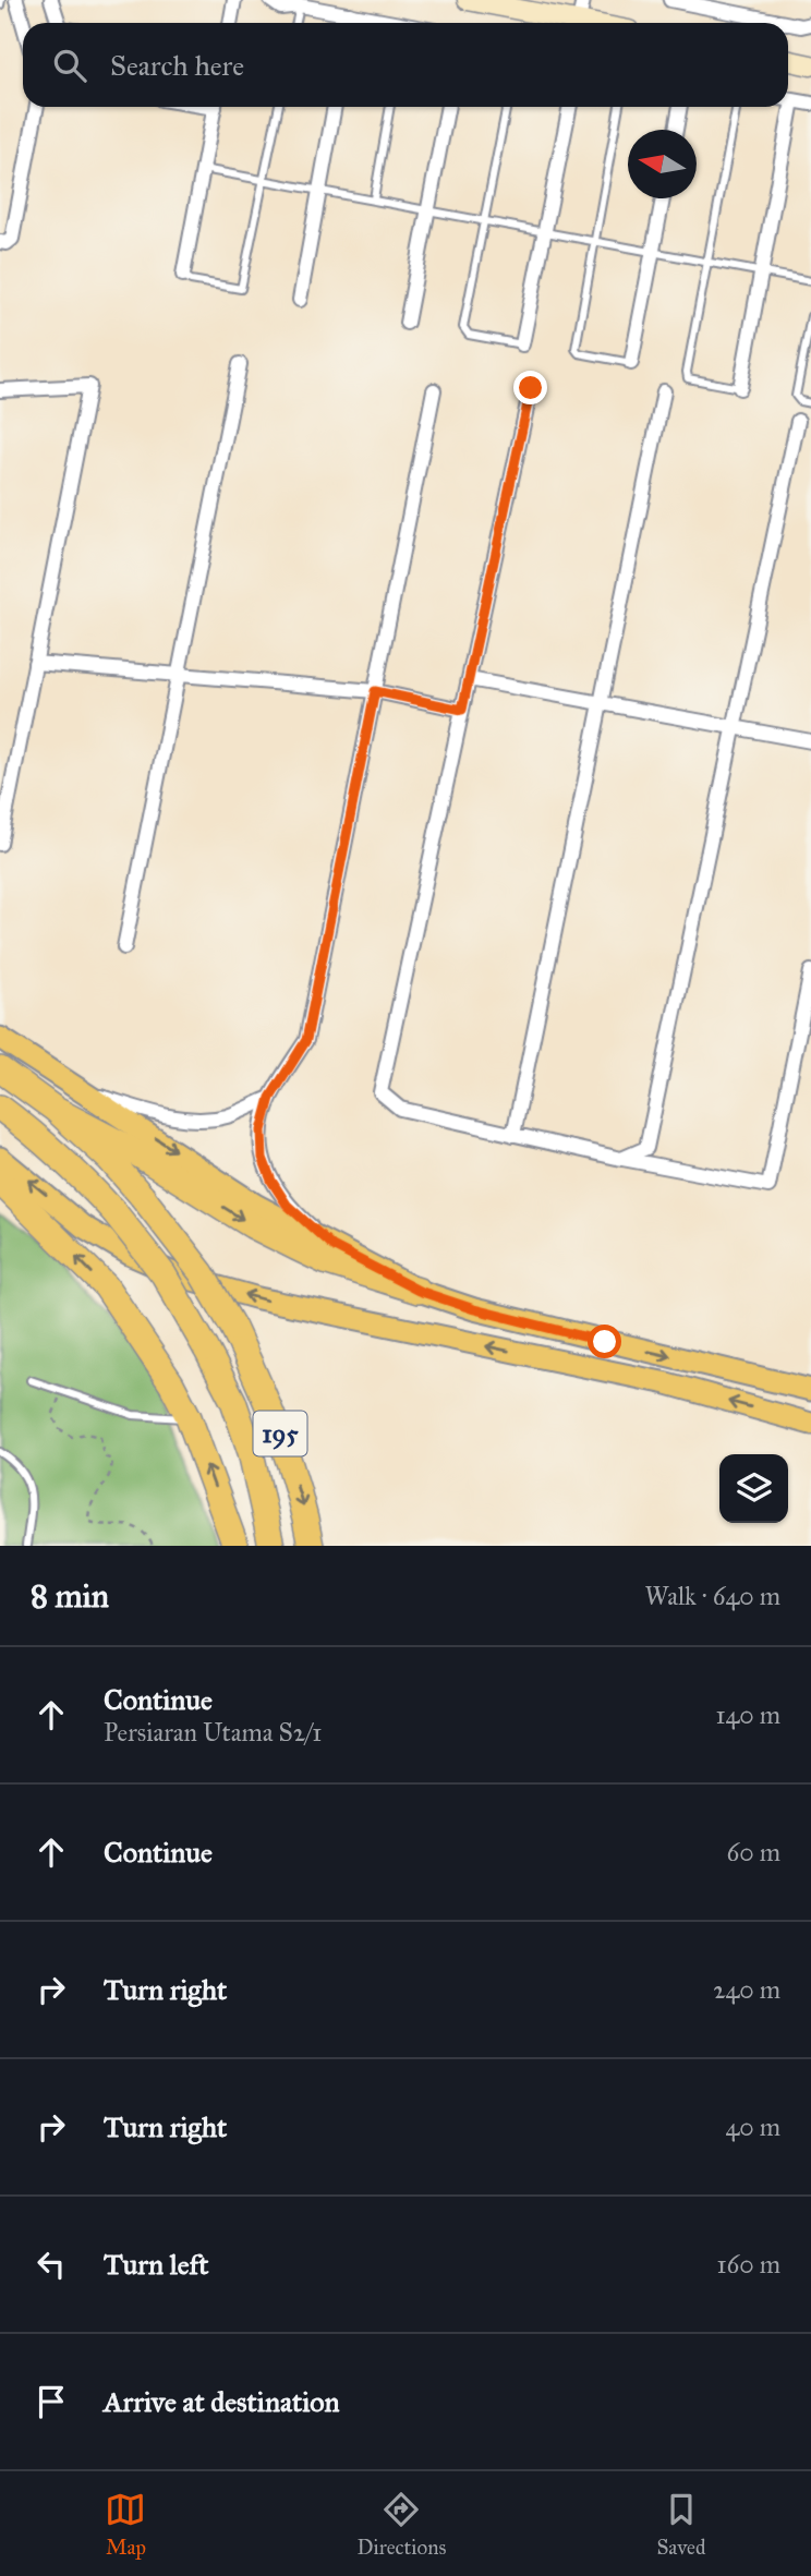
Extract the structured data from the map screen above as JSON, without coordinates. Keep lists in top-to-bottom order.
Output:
{
  "streets": {
    "highway": ["195"]
  },
  "north": "left",
  "page": {
    "search": "Search here",
    "heading": ["8 min", "Walk · 640 m"],
    "list": [
      ["Continue", "Persiaran Utama S2/1", "140 m"],
      ["Continue", "60 m"],
      ["Turn right", "240 m"],
      ["Turn right", "40 m"],
      ["Turn left", "160 m"],
      "Arrive at destination"
    ],
    "nav": ["Map", "Directions", "Saved"]
  }
}
